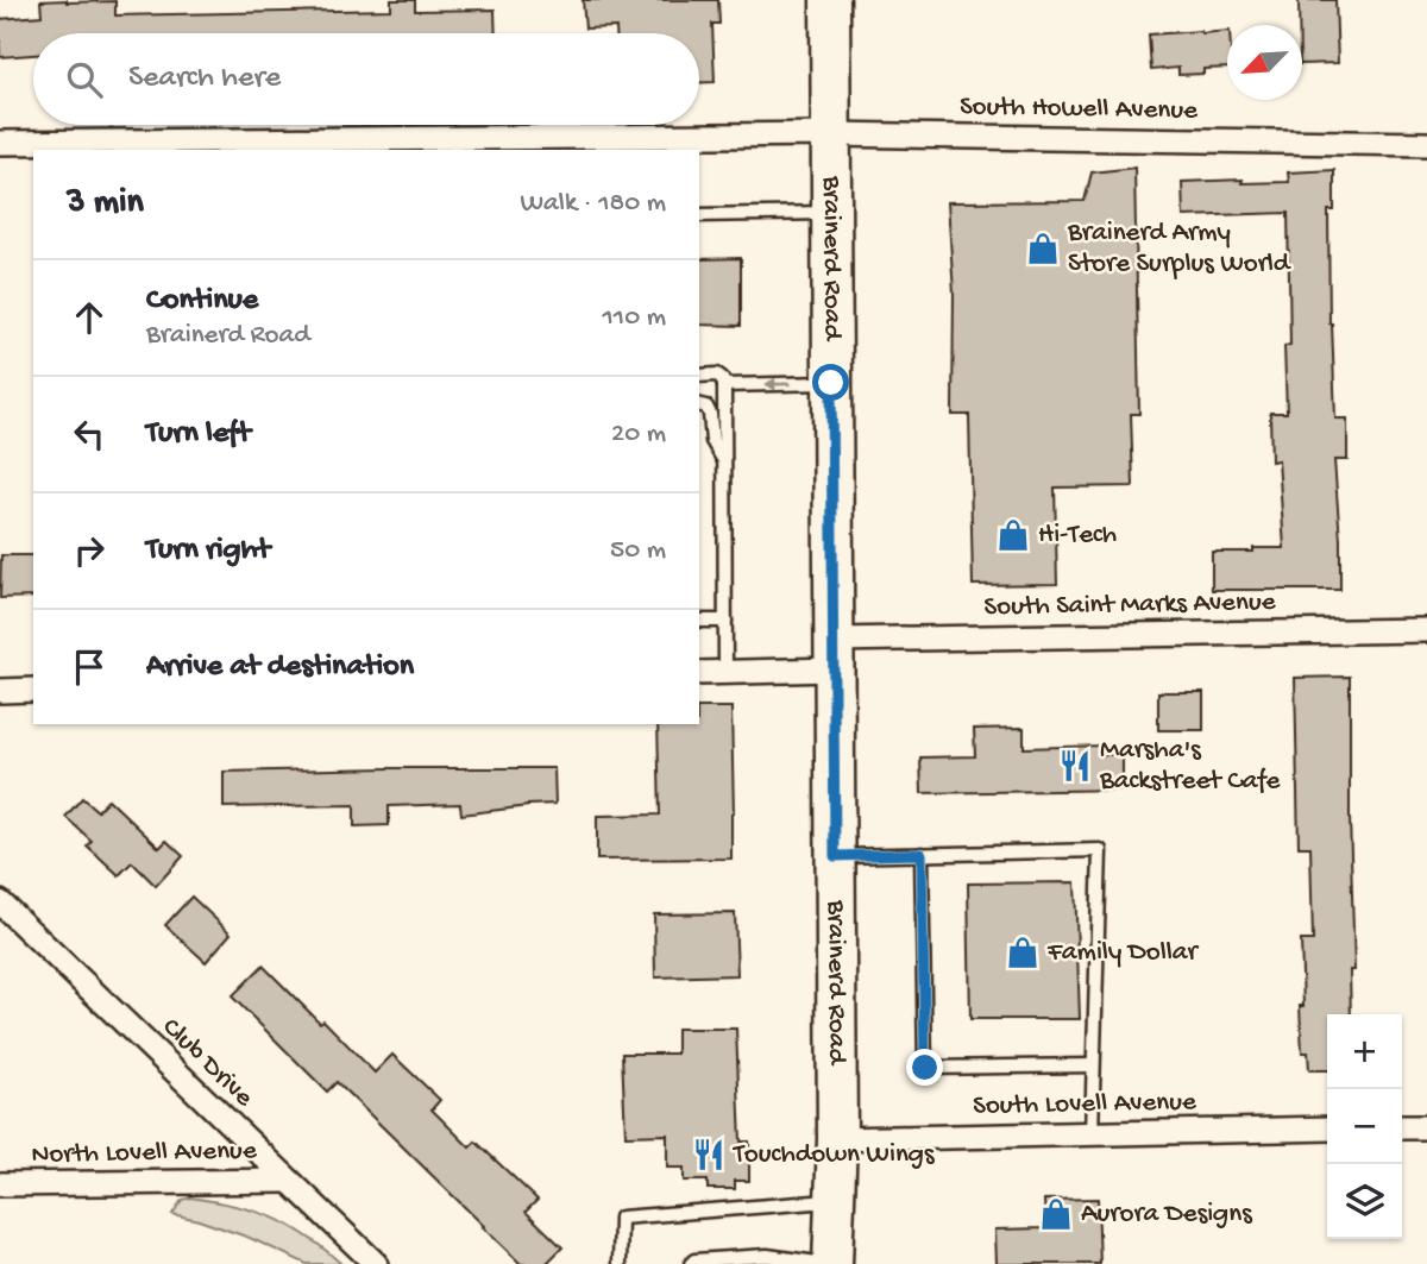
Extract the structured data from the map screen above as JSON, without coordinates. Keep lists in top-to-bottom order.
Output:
{
  "streets": {
    "main road": ["Brainerd Road"],
    "street": [
      "South Howell Avenue",
      "South Saint Marks Avenue",
      "Club Drive",
      "South Lovell Avenue",
      "North Lovell Avenue"
    ]
  },
  "crossings": [
    ["South Howell Avenue", "Brainerd Road"],
    ["Brainerd Road", "South Saint Marks Avenue"],
    ["Brainerd Road", "South Lovell Avenue"],
    ["Club Drive", "North Lovell Avenue"]
  ],
  "places": {
    "shop": [
      "Brainerd Army Store Surplus World",
      "Hi-Tech",
      "Family Dollar",
      "Aurora Designs"
    ],
    "restaurant": ["Marsha's Backstreet Cafe", "Touchdown Wings"]
  },
  "north": "bottom left",
  "page": {
    "search": "Search here",
    "heading": ["3 min", "Walk · 180 m"],
    "list": [
      ["Continue", "Brainerd Road", "110 m"],
      ["Turn left", "20 m"],
      ["Turn right", "50 m"],
      "Arrive at destination"
    ],
    "map_buttons": ["+", "−"]
  }
}
